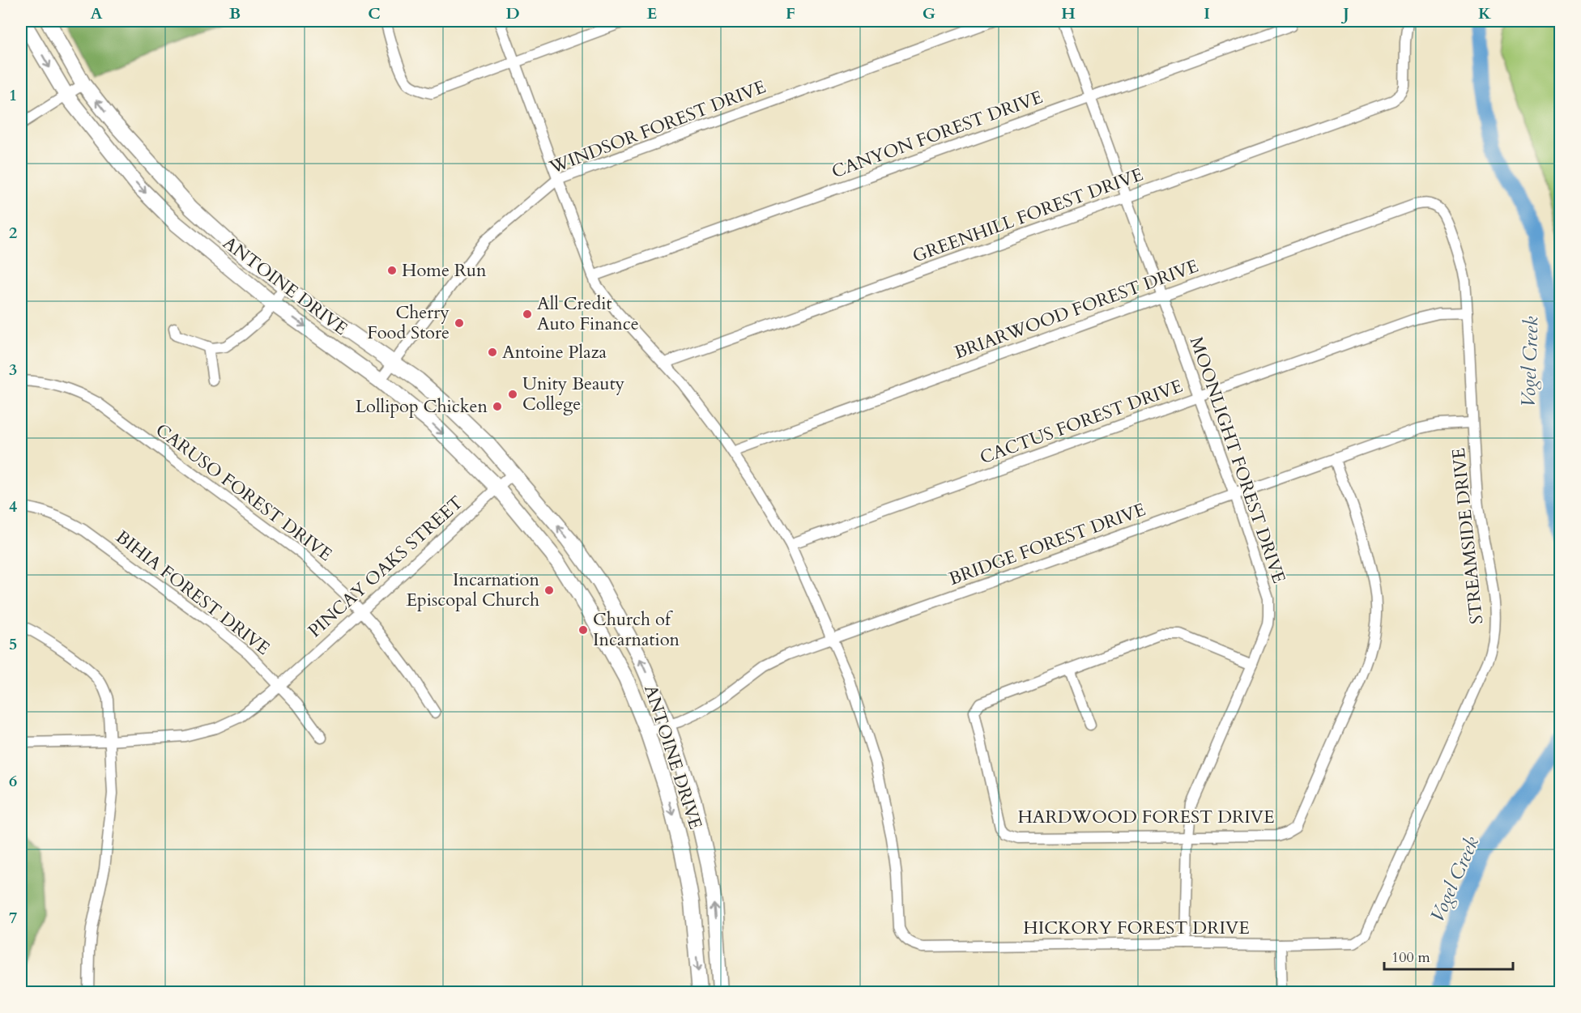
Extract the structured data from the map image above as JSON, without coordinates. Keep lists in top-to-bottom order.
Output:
{
  "streets": {
    "main road": ["ANTOINE DRIVE"],
    "street": [
      "WINDSOR FOREST DRIVE",
      "CANYON FOREST DRIVE",
      "GREENHILL FOREST DRIVE",
      "BRIARWOOD FOREST DRIVE",
      "CACTUS FOREST DRIVE",
      "MOONLIGHT FOREST DRIVE",
      "CARUSO FOREST DRIVE",
      "STREAMSIDE DRIVE",
      "BRIDGE FOREST DRIVE",
      "PINCAY OAKS STREET",
      "BIHIA FOREST DRIVE",
      "HARDWOOD FOREST DRIVE",
      "HICKORY FOREST DRIVE"
    ]
  },
  "crossings": [
    ["WINDSOR FOREST DRIVE", "ANTOINE DRIVE"],
    ["CANYON FOREST DRIVE", "MOONLIGHT FOREST DRIVE"],
    ["GREENHILL FOREST DRIVE", "MOONLIGHT FOREST DRIVE"],
    ["ANTOINE DRIVE", "BRIDGE FOREST DRIVE"],
    ["ANTOINE DRIVE", "PINCAY OAKS STREET"],
    ["BRIARWOOD FOREST DRIVE", "MOONLIGHT FOREST DRIVE"],
    ["BRIARWOOD FOREST DRIVE", "STREAMSIDE DRIVE"],
    ["CACTUS FOREST DRIVE", "MOONLIGHT FOREST DRIVE"],
    ["CACTUS FOREST DRIVE", "STREAMSIDE DRIVE"],
    ["MOONLIGHT FOREST DRIVE", "BRIDGE FOREST DRIVE"],
    ["MOONLIGHT FOREST DRIVE", "HARDWOOD FOREST DRIVE"],
    ["MOONLIGHT FOREST DRIVE", "HICKORY FOREST DRIVE"],
    ["CARUSO FOREST DRIVE", "PINCAY OAKS STREET"],
    ["STREAMSIDE DRIVE", "BRIDGE FOREST DRIVE"],
    ["STREAMSIDE DRIVE", "HICKORY FOREST DRIVE"],
    ["BRIDGE FOREST DRIVE", "HARDWOOD FOREST DRIVE"],
    ["BRIDGE FOREST DRIVE", "HICKORY FOREST DRIVE"],
    ["PINCAY OAKS STREET", "BIHIA FOREST DRIVE"]
  ],
  "water": ["Vogel Creek"],
  "places": [
    "Home Run",
    "All Credit Auto Finance",
    "Cherry Food Store",
    "Antoine Plaza",
    "Unity Beauty College",
    "Lollipop Chicken",
    "Incarnation Episcopal Church",
    "Church of Incarnation"
  ],
  "scale_bar": "100 m",
  "grid": {
    "columns": [
      "A",
      "B",
      "C",
      "D",
      "E",
      "F",
      "G",
      "H",
      "I",
      "J",
      "K"
    ],
    "rows": [
      "1",
      "2",
      "3",
      "4",
      "5",
      "6",
      "7"
    ]
  }
}
